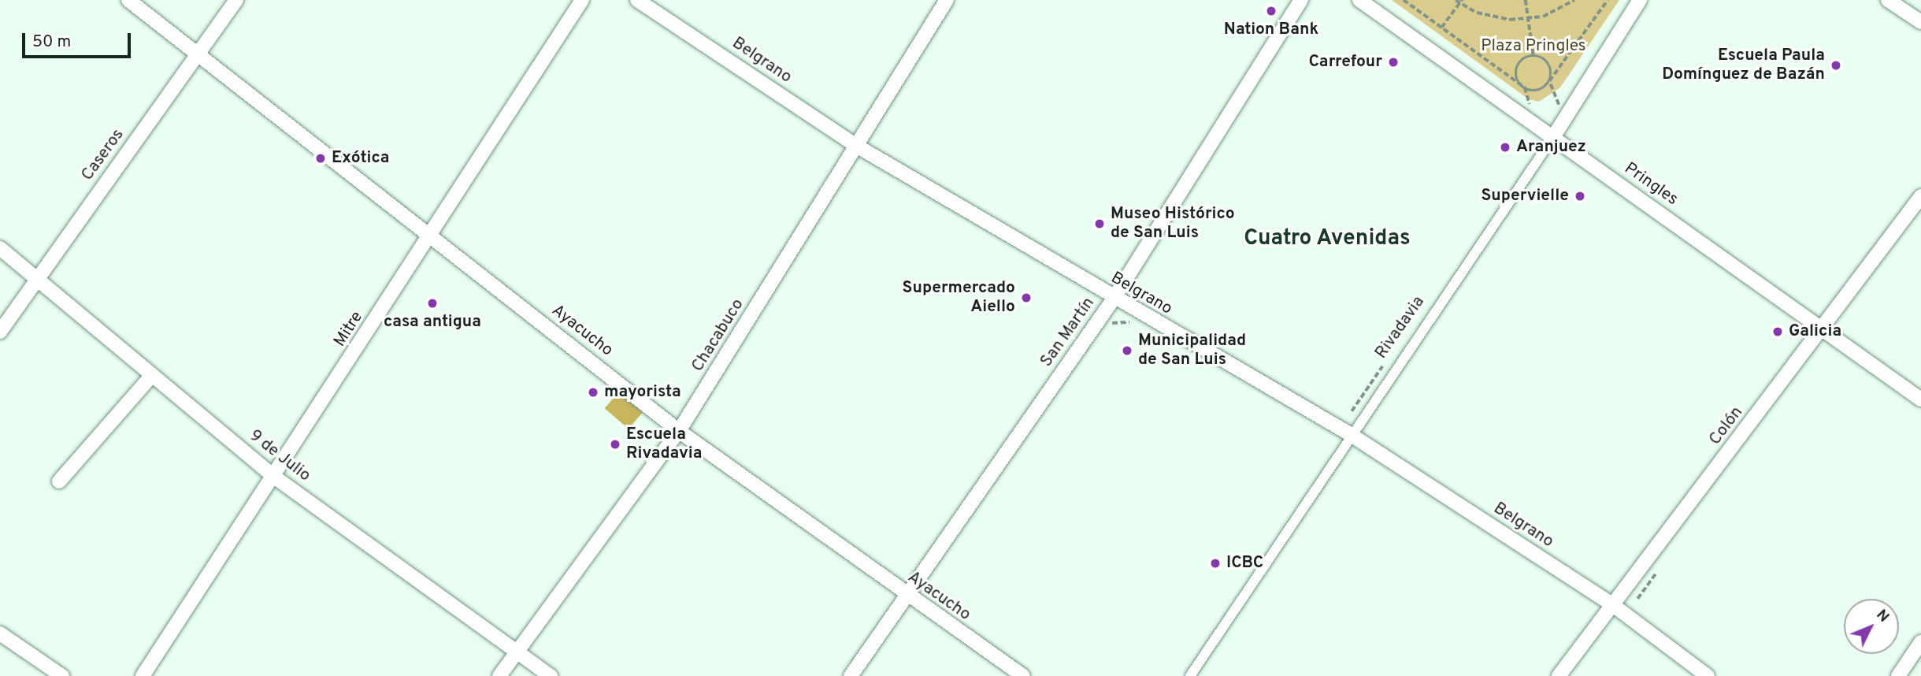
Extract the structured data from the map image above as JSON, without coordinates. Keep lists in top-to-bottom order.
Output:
{
  "streets": {
    "street": [
      "Belgrano",
      "Caseros",
      "Pringles",
      "Rivadavia",
      "Mitre",
      "Ayacucho",
      "San Martín",
      "Chacabuco",
      "Colón",
      "9 de Julio"
    ]
  },
  "crossings": [
    ["Belgrano", "Rivadavia"],
    ["Belgrano", "San Martín"],
    ["Belgrano", "Chacabuco"],
    ["Belgrano", "Colón"],
    ["Caseros", "Ayacucho"],
    ["Caseros", "9 de Julio"],
    ["Pringles", "Rivadavia"],
    ["Pringles", "Colón"],
    ["Mitre", "Ayacucho"],
    ["Mitre", "9 de Julio"],
    ["Ayacucho", "San Martín"],
    ["Ayacucho", "Chacabuco"],
    ["Chacabuco", "9 de Julio"]
  ],
  "districts": ["Cuatro Avenidas"],
  "parks": ["Plaza Pringles"],
  "places": [
    "Nation Bank",
    "Carrefour",
    "Escuela Paula Domínguez de Bazán",
    "Aranjuez",
    "Exótica",
    "Supervielle",
    "Museo Histórico de San Luis",
    "Supermercado Aiello",
    "casa antigua",
    "Galicia",
    "Municipalidad de San Luis",
    "mayorista",
    "Escuela Rivadavia",
    "ICBC"
  ],
  "scale_bar": "50 m",
  "north": "top right"
}
